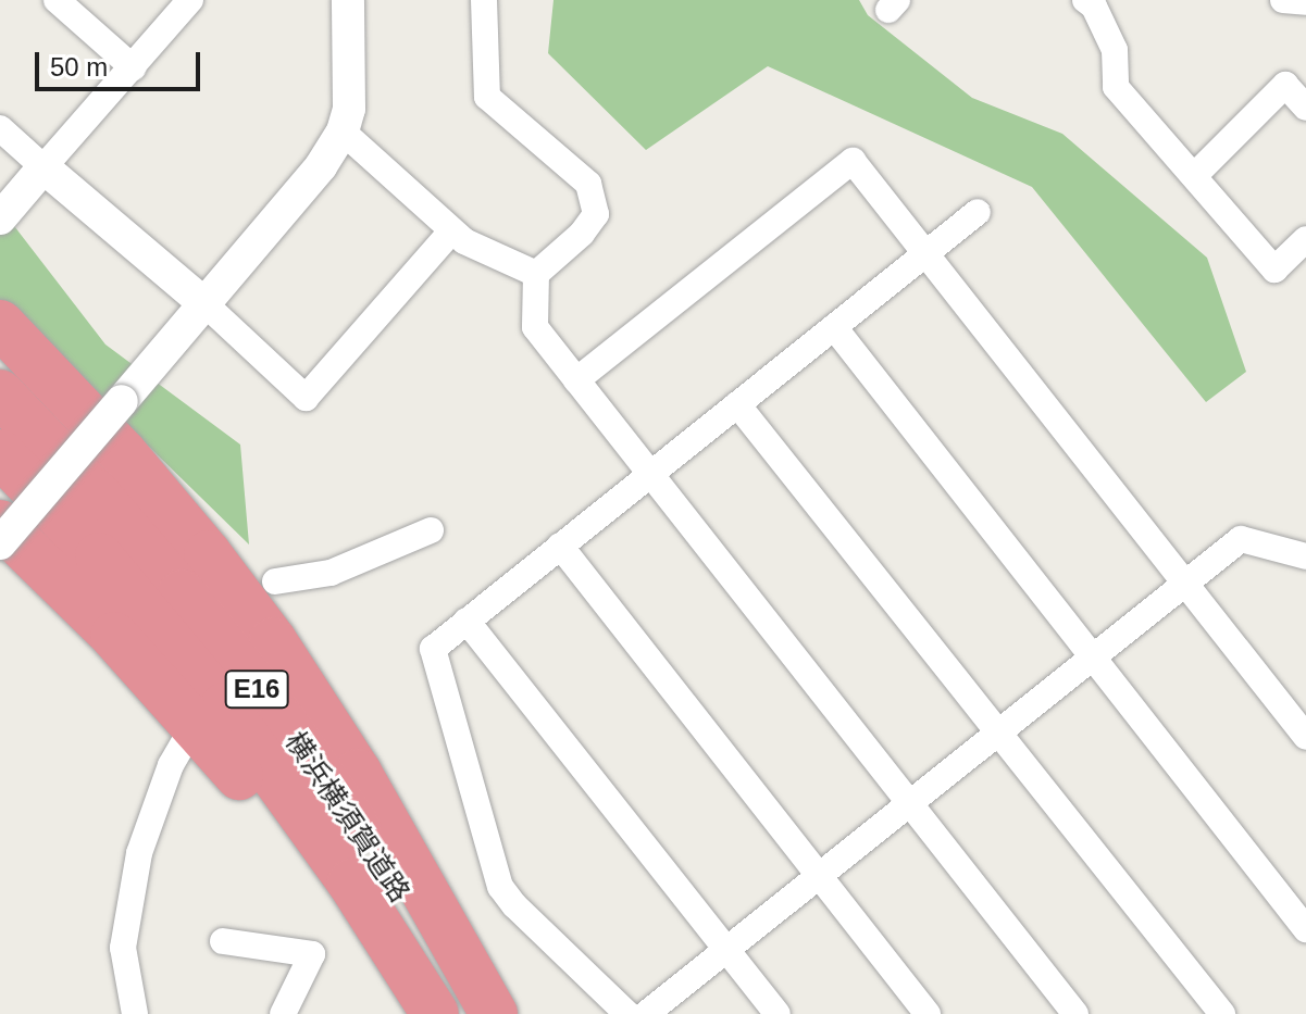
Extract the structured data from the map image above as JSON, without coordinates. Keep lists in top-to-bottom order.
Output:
{
  "streets": {
    "highway": ["E16", "横浜横須賀道路"]
  },
  "scale_bar": "50 m"
}
